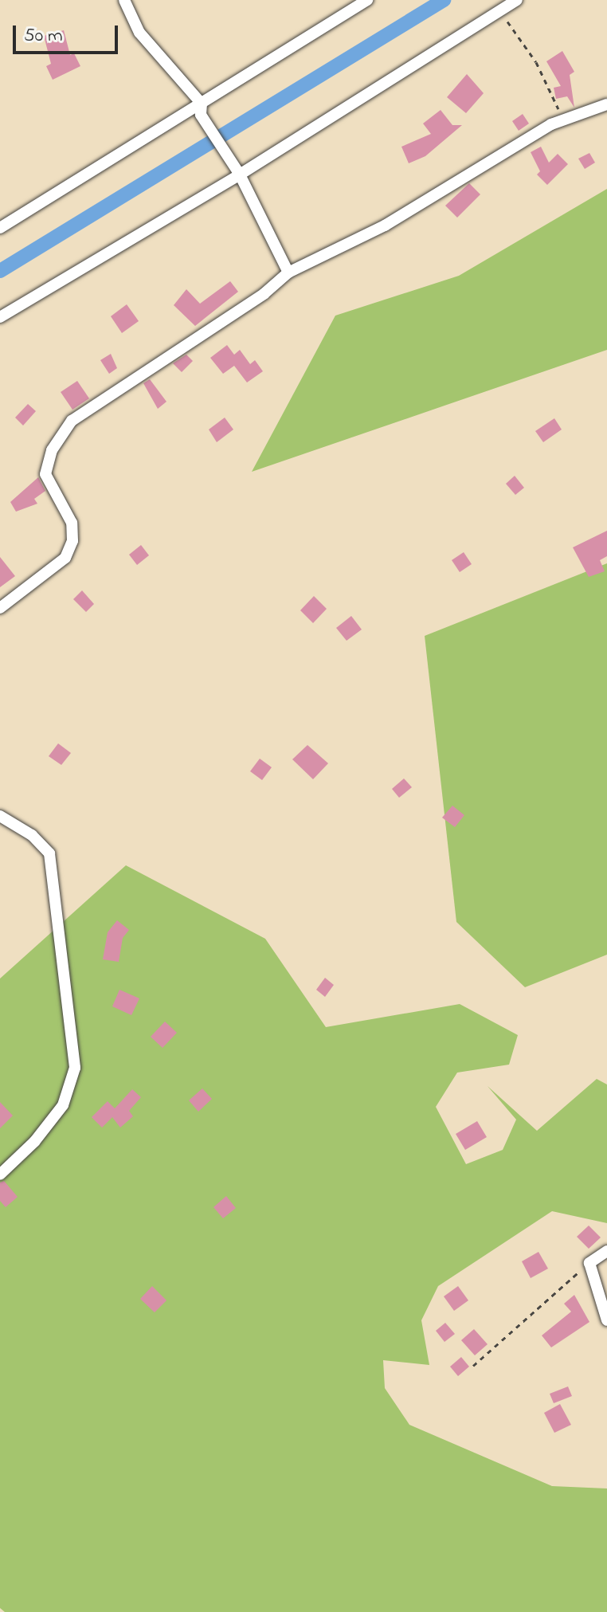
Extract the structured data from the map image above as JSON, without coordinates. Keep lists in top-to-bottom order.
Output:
{
  "scale_bar": "50 m"
}
